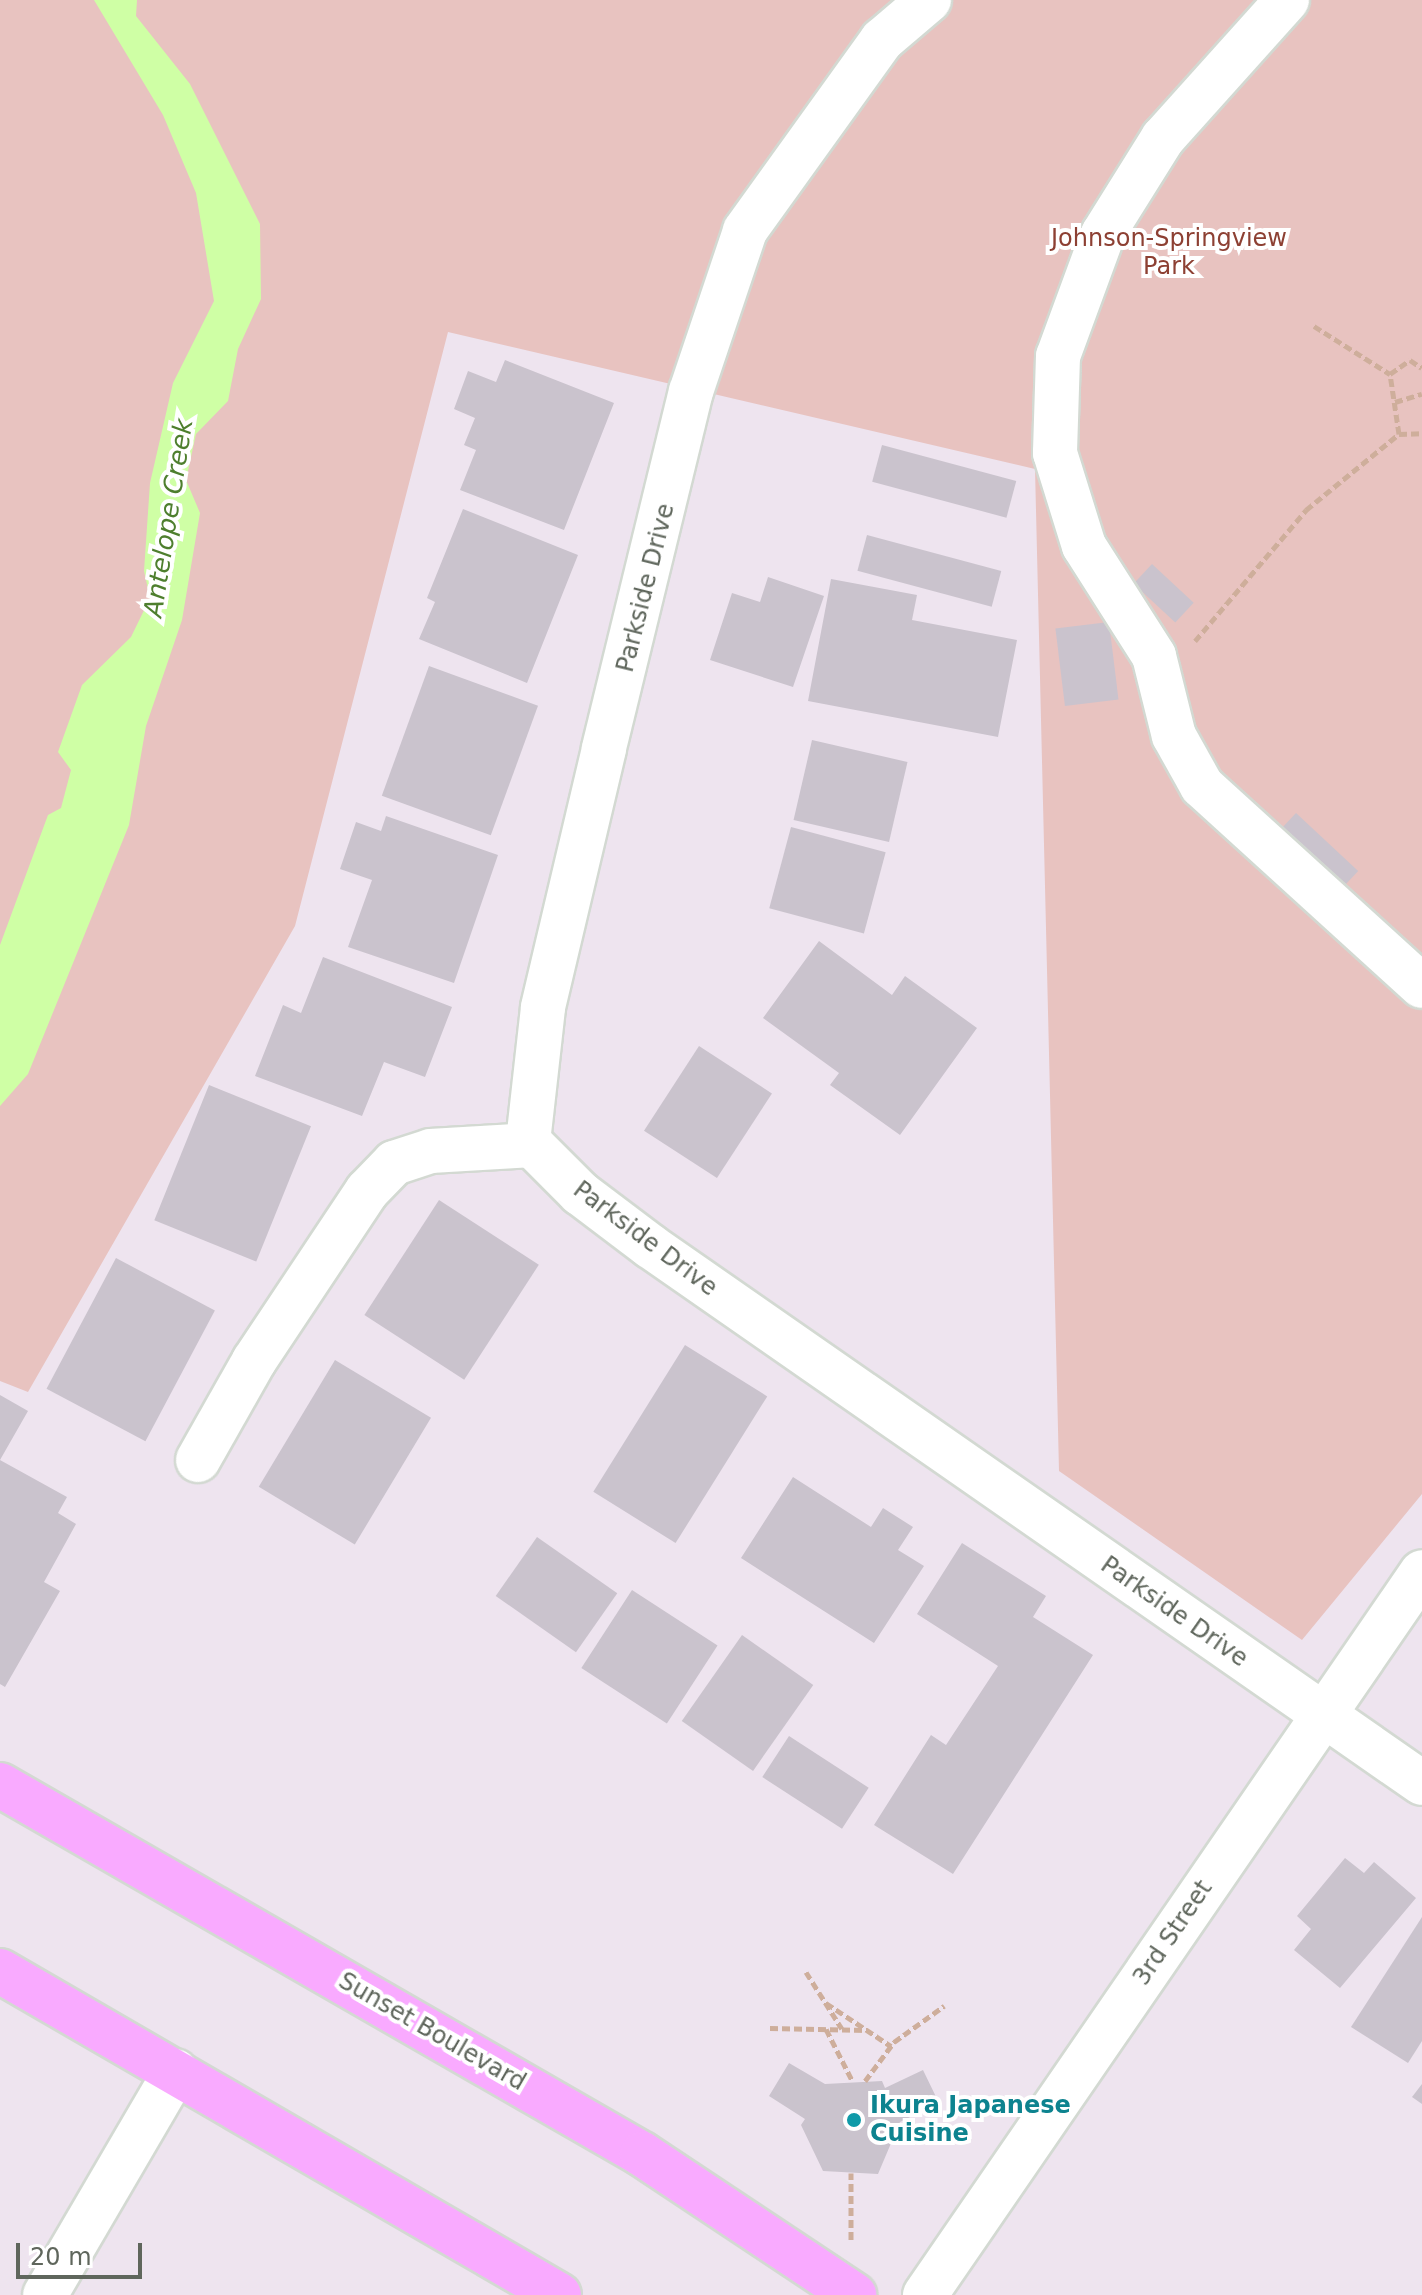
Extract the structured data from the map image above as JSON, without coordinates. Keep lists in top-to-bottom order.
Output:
{
  "streets": {
    "main road": ["Sunset Boulevard"],
    "street": ["Parkside Drive", "3rd Street"]
  },
  "crossings": [
    ["Parkside Drive", "3rd Street"]
  ],
  "water": ["Antelope Creek"],
  "parks": ["Johnson-Springview Park"],
  "places": ["Ikura Japanese Cuisine"],
  "scale_bar": "20 m"
}
